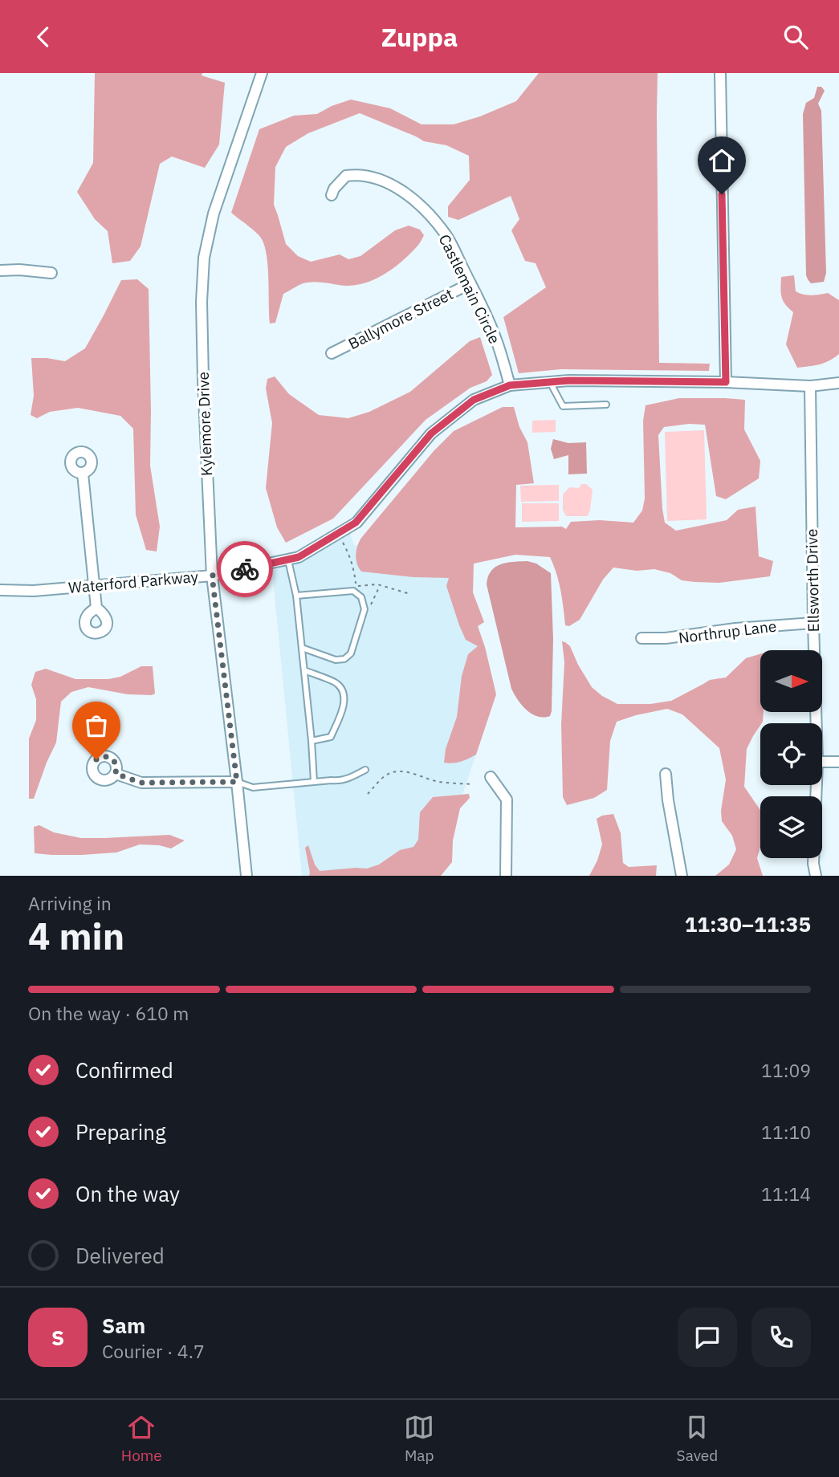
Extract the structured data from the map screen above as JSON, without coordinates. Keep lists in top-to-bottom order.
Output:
{
  "streets": {
    "street": [
      "Castlemain Circle",
      "Ballymore Street",
      "Kylemore Drive",
      "Ellsworth Drive",
      "Waterford Parkway",
      "Northrup Lane"
    ]
  },
  "crossings": [
    ["Castlemain Circle", "Ballymore Street"],
    ["Castlemain Circle", "Waterford Parkway"],
    ["Kylemore Drive", "Waterford Parkway"],
    ["Ellsworth Drive", "Waterford Parkway"],
    ["Ellsworth Drive", "Northrup Lane"]
  ],
  "north": "right",
  "page": {
    "header": "Zuppa",
    "heading": ["4 min", "Arriving in", "11:30–11:35"],
    "panel": ["Sam", "Courier · 4.7"],
    "bar": "On the way · 610 m",
    "list": [
      ["Confirmed", "11:09"],
      ["Preparing", "11:10"],
      ["On the way", "11:14"],
      "Delivered"
    ],
    "round": "S",
    "tabs": ["Home", "Map", "Saved"]
  }
}
